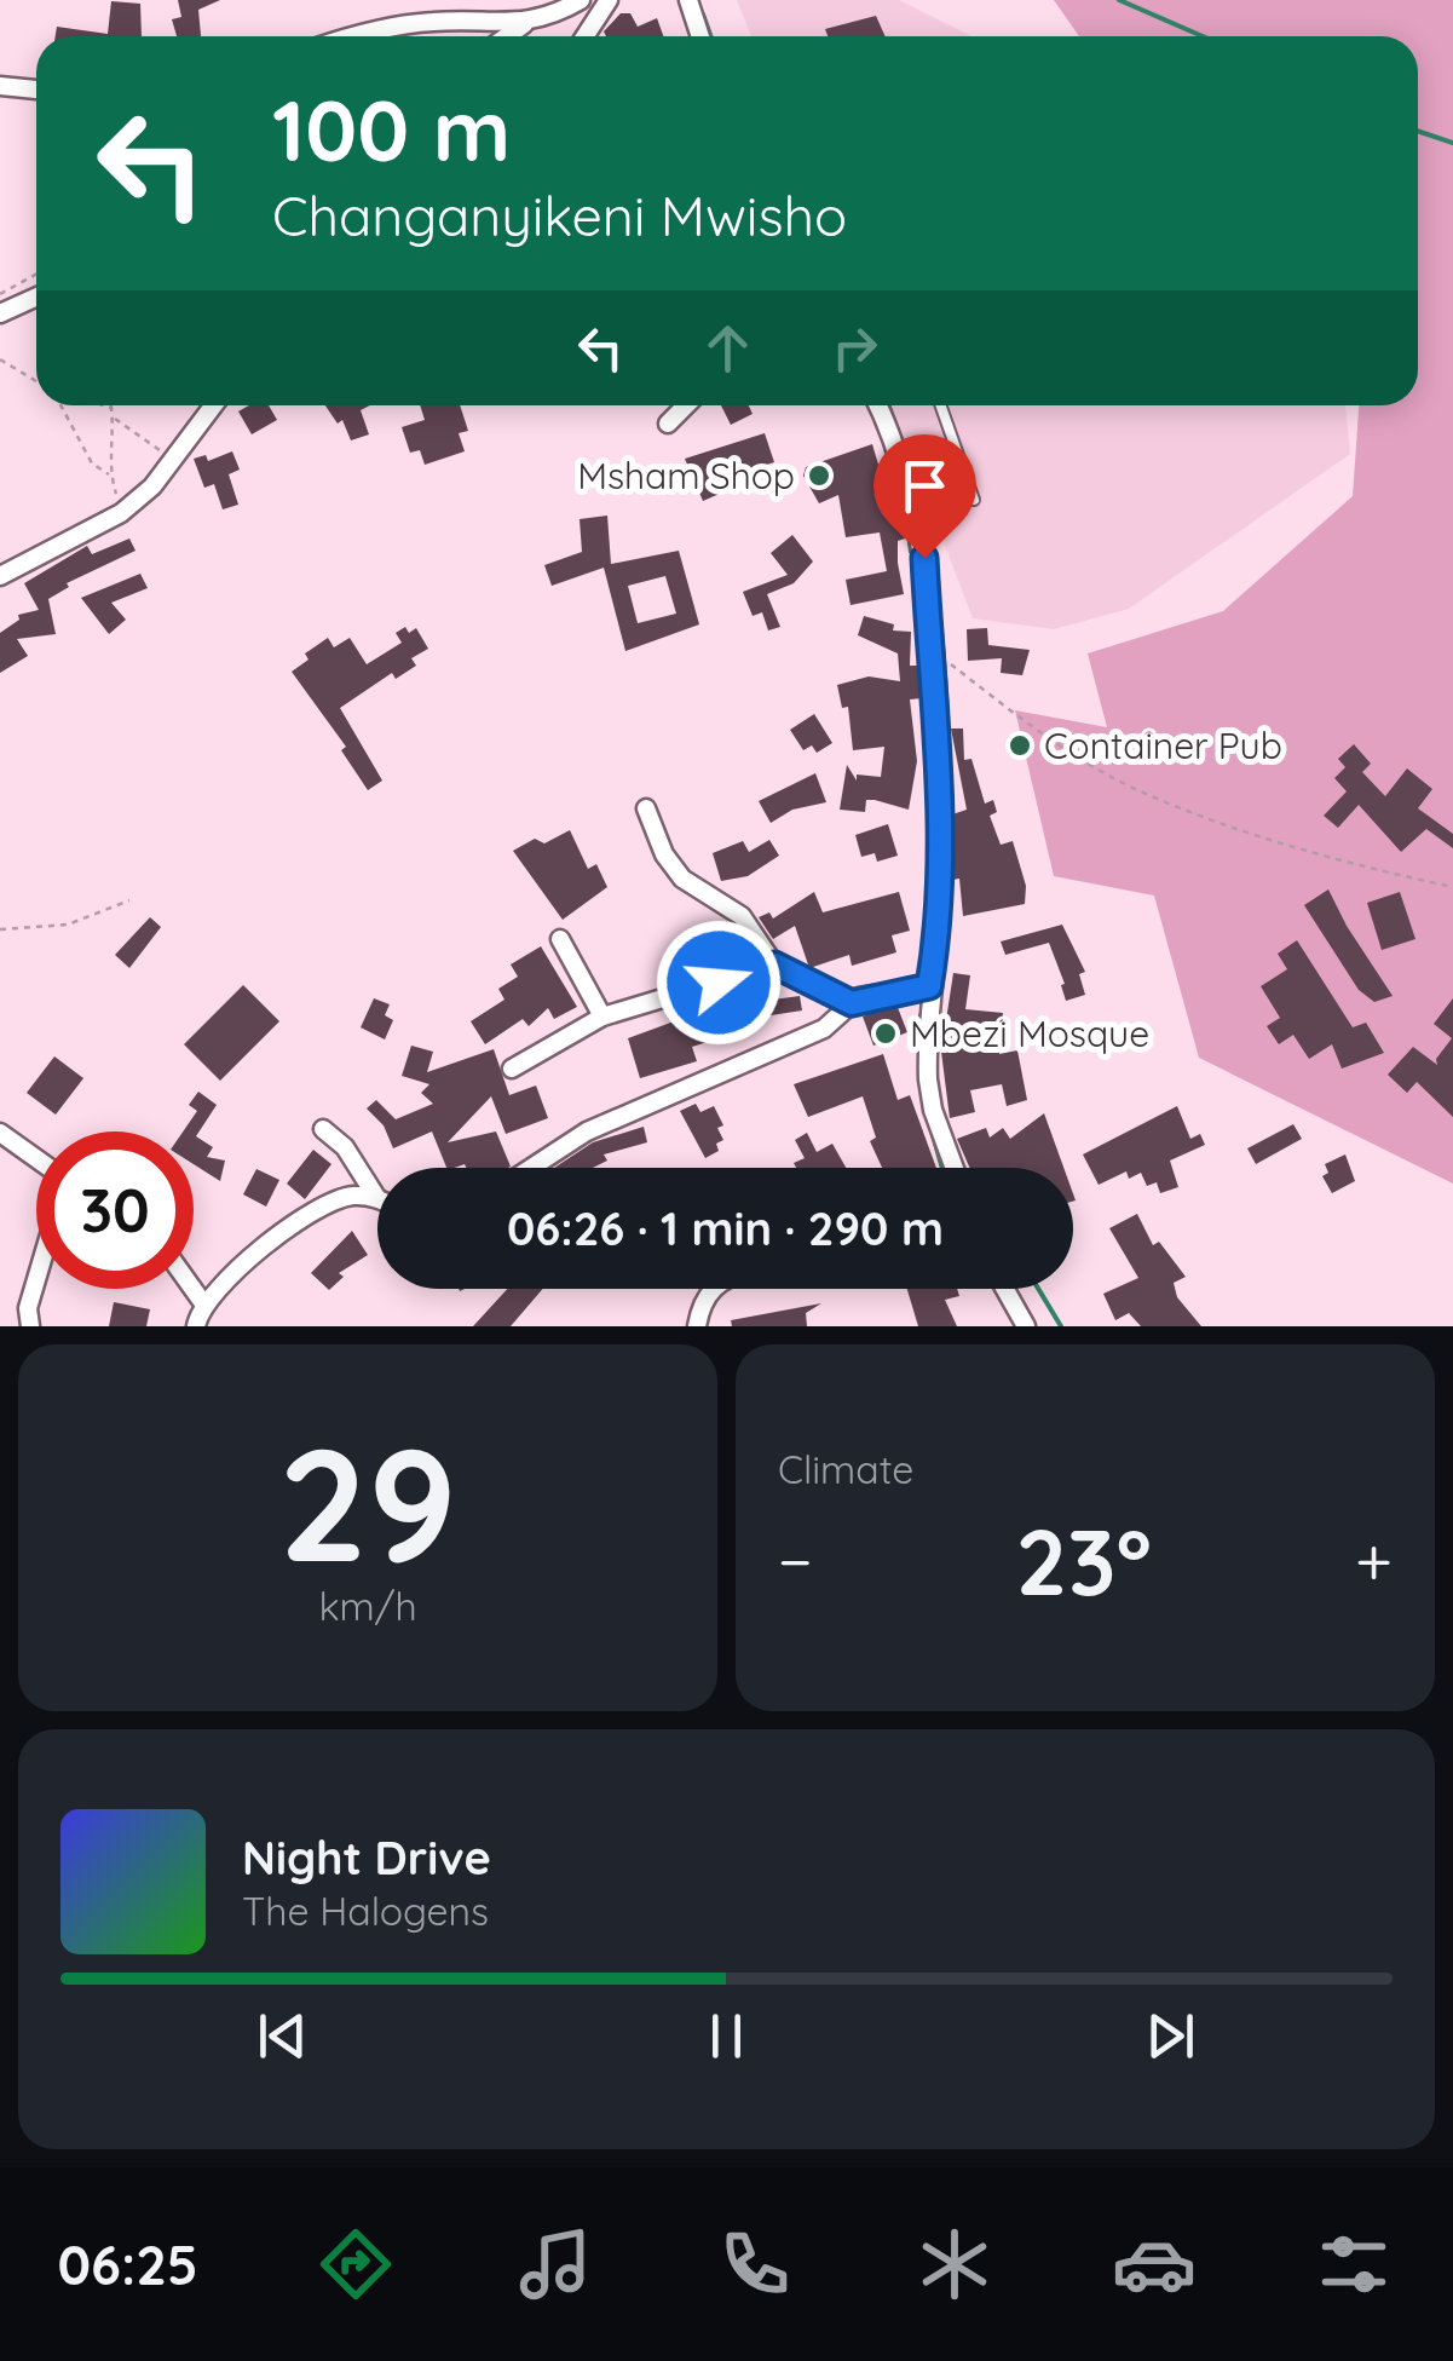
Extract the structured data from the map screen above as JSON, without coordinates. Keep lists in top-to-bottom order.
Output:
{
  "places": ["Msham Shop", "Container Pub", "Mbezi Mosque"],
  "page": {
    "turn": ["100 m", "Changanyikeni Mwisho"],
    "limit": "30",
    "trip": "06:26 · 1 min · 290 m",
    "tile": [
      ["29", "km/h"],
      "Climate"
    ],
    "heat": ["−", "23°", "+"],
    "song": ["Night Drive", "The Halogens"],
    "tabs": "06:25"
  }
}
